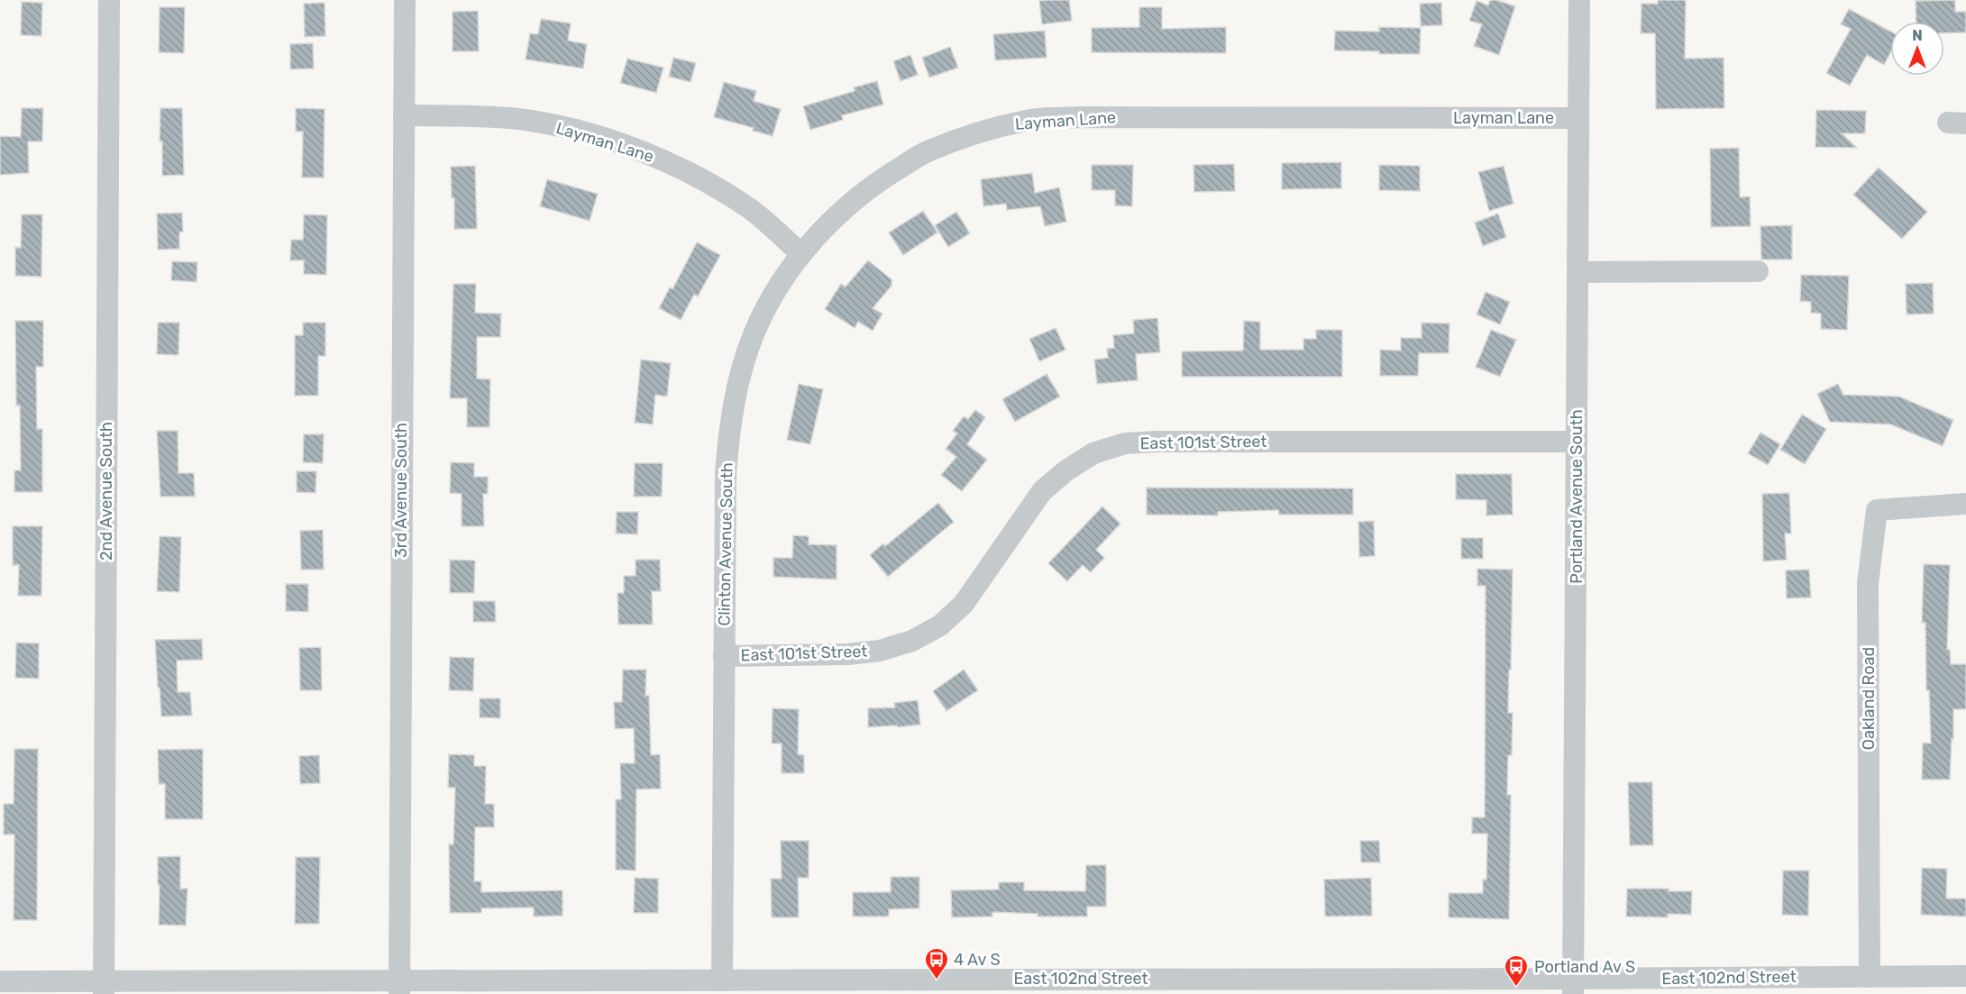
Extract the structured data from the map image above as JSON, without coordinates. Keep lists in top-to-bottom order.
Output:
{
  "streets": {
    "street": [
      "Layman Lane",
      "East 101st Street",
      "3rd Avenue South",
      "2nd Avenue South",
      "Portland Avenue South",
      "Clinton Avenue South",
      "Oakland Road",
      "East 102nd Street"
    ]
  },
  "crossings": [
    ["Layman Lane", "3rd Avenue South"],
    ["Layman Lane", "Portland Avenue South"],
    ["Layman Lane", "Clinton Avenue South"],
    ["East 101st Street", "Portland Avenue South"],
    ["East 101st Street", "Clinton Avenue South"],
    ["3rd Avenue South", "East 102nd Street"],
    ["2nd Avenue South", "East 102nd Street"],
    ["Portland Avenue South", "East 102nd Street"],
    ["Clinton Avenue South", "East 102nd Street"],
    ["Oakland Road", "East 102nd Street"]
  ],
  "places": {
    "bus stop": ["4 Av S", "Portland Av S"]
  },
  "north": "top"
}
